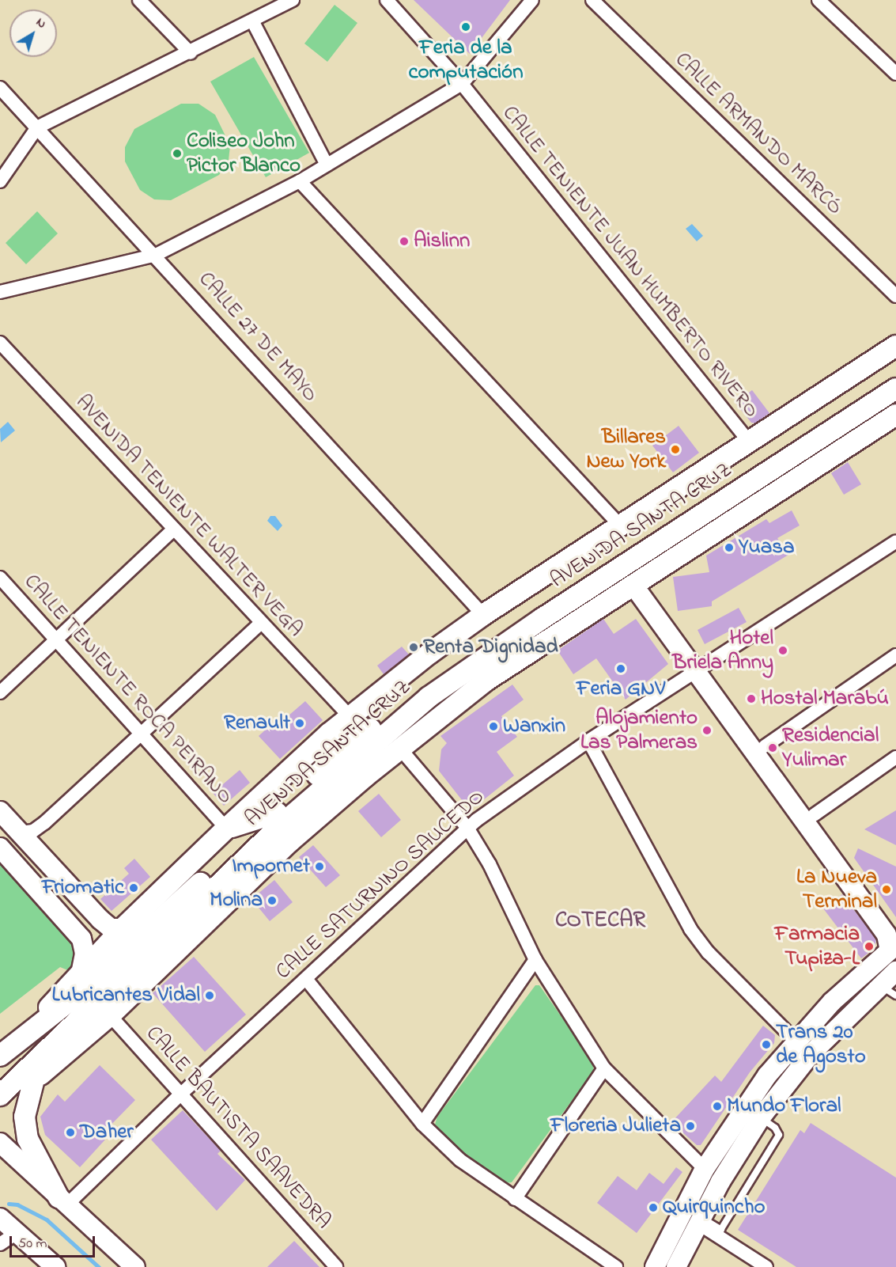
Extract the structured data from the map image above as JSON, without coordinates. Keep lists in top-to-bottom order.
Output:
{
  "streets": {
    "main road": ["AVENIDA SANTA CRUZ"],
    "street": [
      "CALLE ARMANDO MARCÓ",
      "CALLE TENIENTE JUAN HUMBERTO RIVERO",
      "CALLE 27 DE MAYO",
      "AVENIDA TENIENTE WALTER VEGA",
      "CALLE TENIENTE ROCA PEIRANO",
      "CALLE SATURNINO SAUCEDO",
      "CALLE BAUTISTA SAAVEDRA"
    ]
  },
  "crossings": [
    ["CALLE TENIENTE JUAN HUMBERTO RIVERO", "AVENIDA SANTA CRUZ"],
    ["CALLE 27 DE MAYO", "AVENIDA SANTA CRUZ"],
    ["AVENIDA TENIENTE WALTER VEGA", "AVENIDA SANTA CRUZ"],
    ["AVENIDA SANTA CRUZ", "CALLE TENIENTE ROCA PEIRANO"],
    ["AVENIDA SANTA CRUZ", "CALLE BAUTISTA SAAVEDRA"],
    ["CALLE SATURNINO SAUCEDO", "CALLE BAUTISTA SAAVEDRA"]
  ],
  "districts": ["COTECAR"],
  "places": [
    "Feria de la computación",
    "Coliseo John Pictor Blanco",
    "Aislinn",
    "Billares New York",
    "Yuasa",
    "Renta Dignidad",
    "Hotel Briela Anny",
    "Feria GNV",
    "Hostal Marabú",
    "Renault",
    "Wanxin",
    "Alojamiento Las Palmeras",
    "Residencial Yulimar",
    "Impornet",
    "Friomatic",
    "La Nueva Terminal",
    "Molina",
    "Farmacia Tupiza-L",
    "Lubricantes Vidal",
    "Trans 20 de Agosto",
    "Mundo Floral",
    "Floreria Julieta",
    "Daher",
    "Quirquincho"
  ],
  "scale_bar": "50 m",
  "north": "top right"
}
